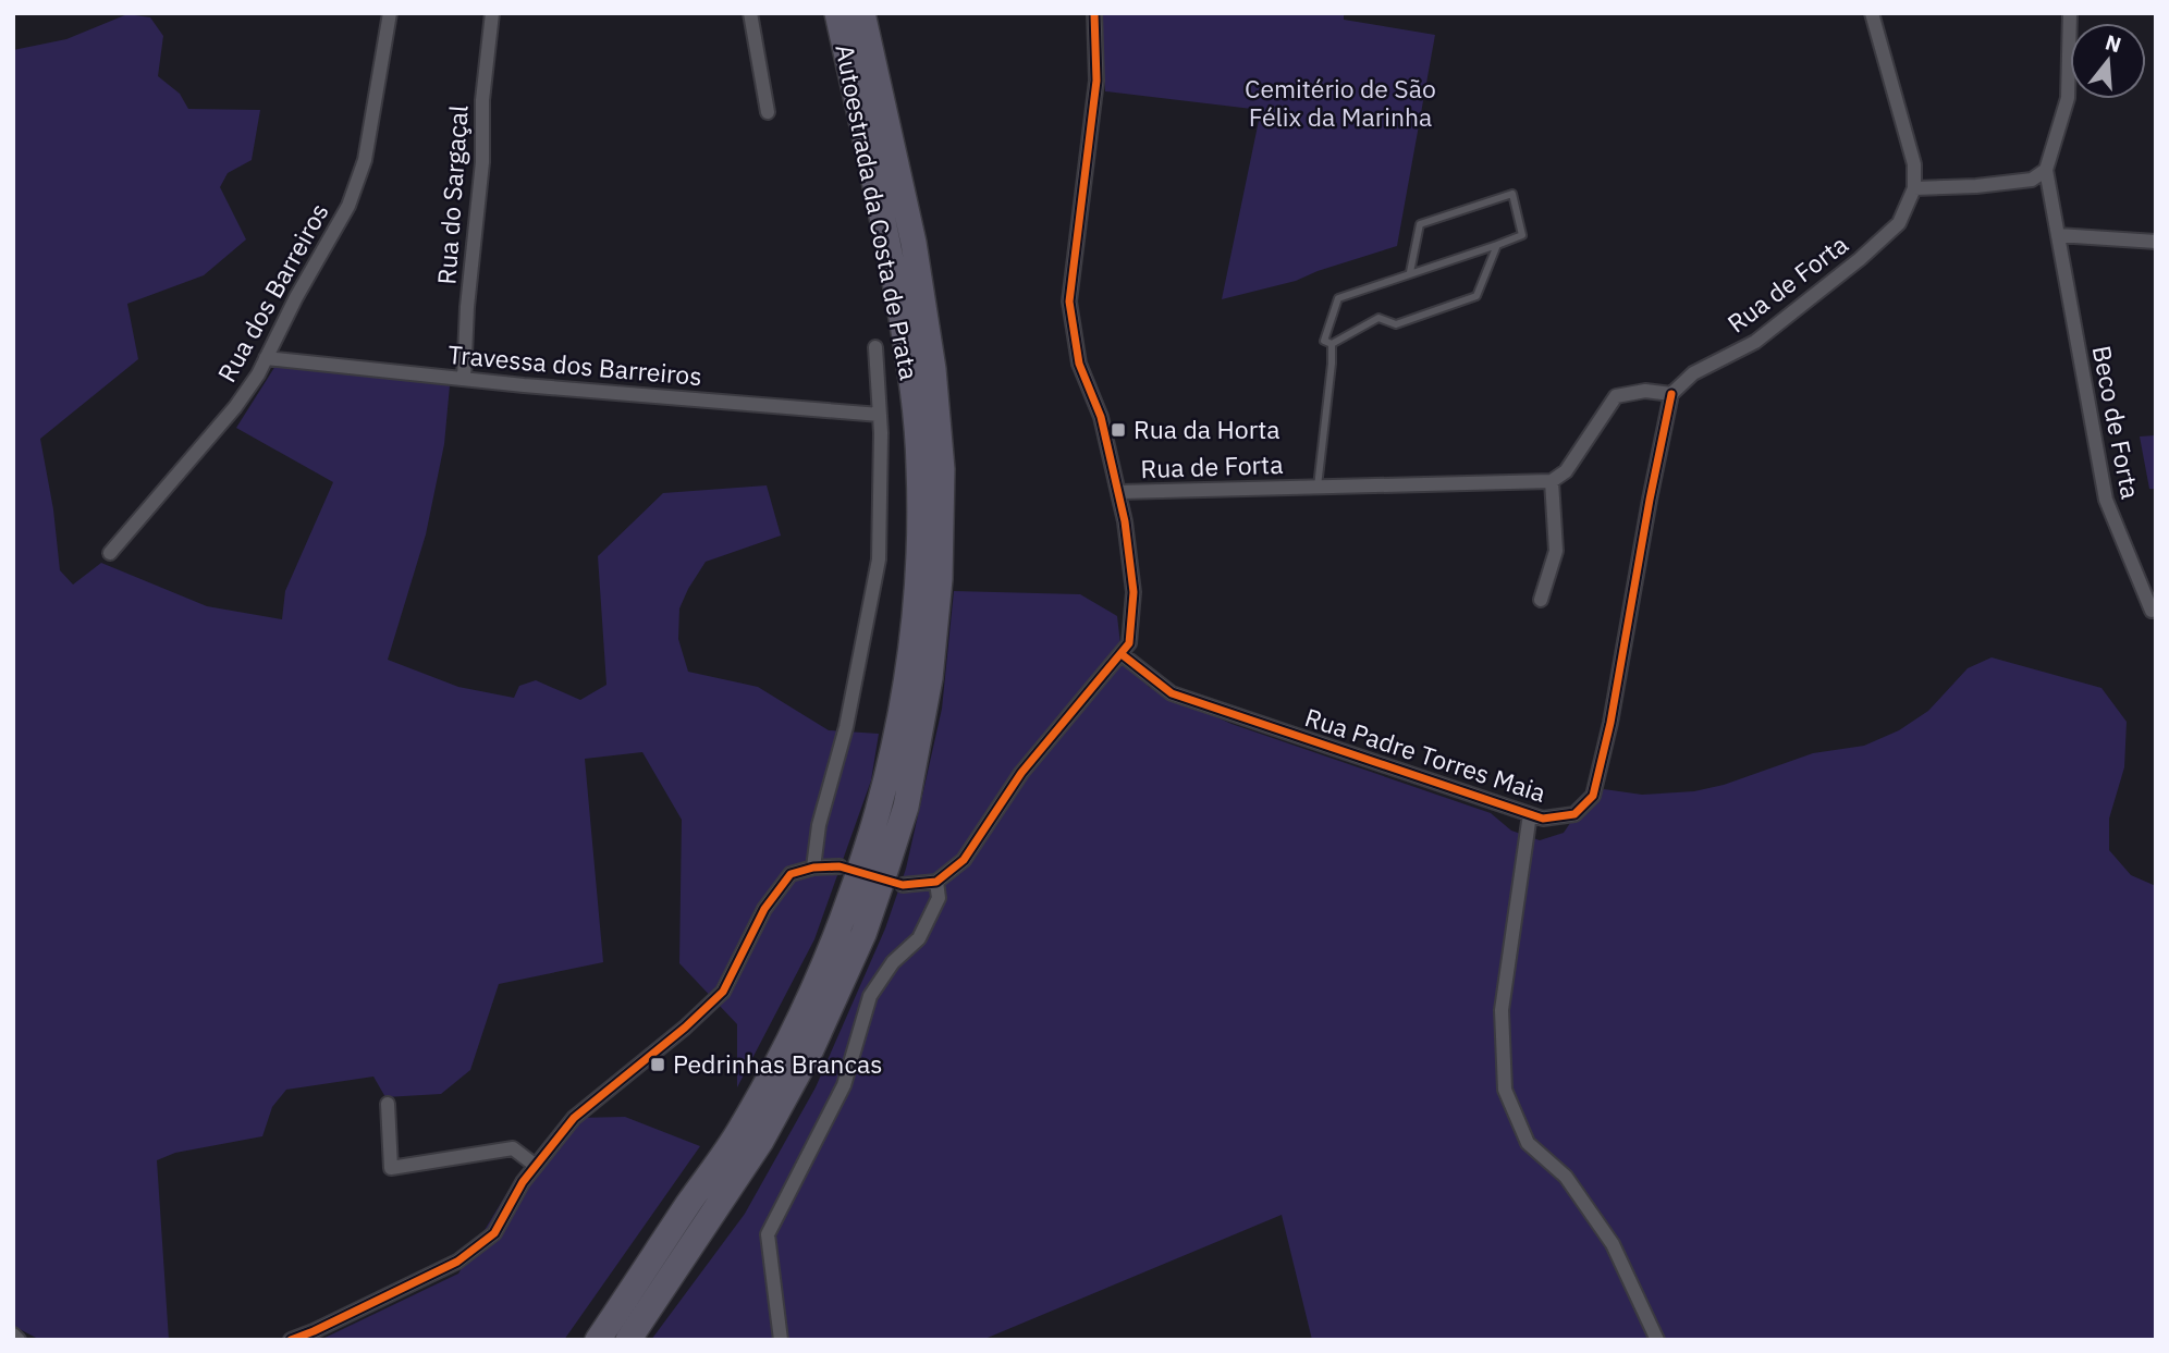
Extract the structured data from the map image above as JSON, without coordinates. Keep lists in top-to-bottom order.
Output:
{
  "streets": {
    "highway": ["Autoestrada da Costa de Prata"],
    "street": [
      "Rua do Sargaçal",
      "Rua de Forta",
      "Rua dos Barreiros",
      "Travessa dos Barreiros",
      "Beco de Forta",
      "Rua Padre Torres Maia"
    ]
  },
  "crossings": [
    ["Rua do Sargaçal", "Travessa dos Barreiros"],
    ["Rua de Forta", "Rua Padre Torres Maia"],
    ["Rua dos Barreiros", "Travessa dos Barreiros"]
  ],
  "parks": ["Cemitério de São Félix da Marinha"],
  "places": {
    "transit": ["Rua da Horta", "Pedrinhas Brancas"]
  },
  "north": "top"
}
